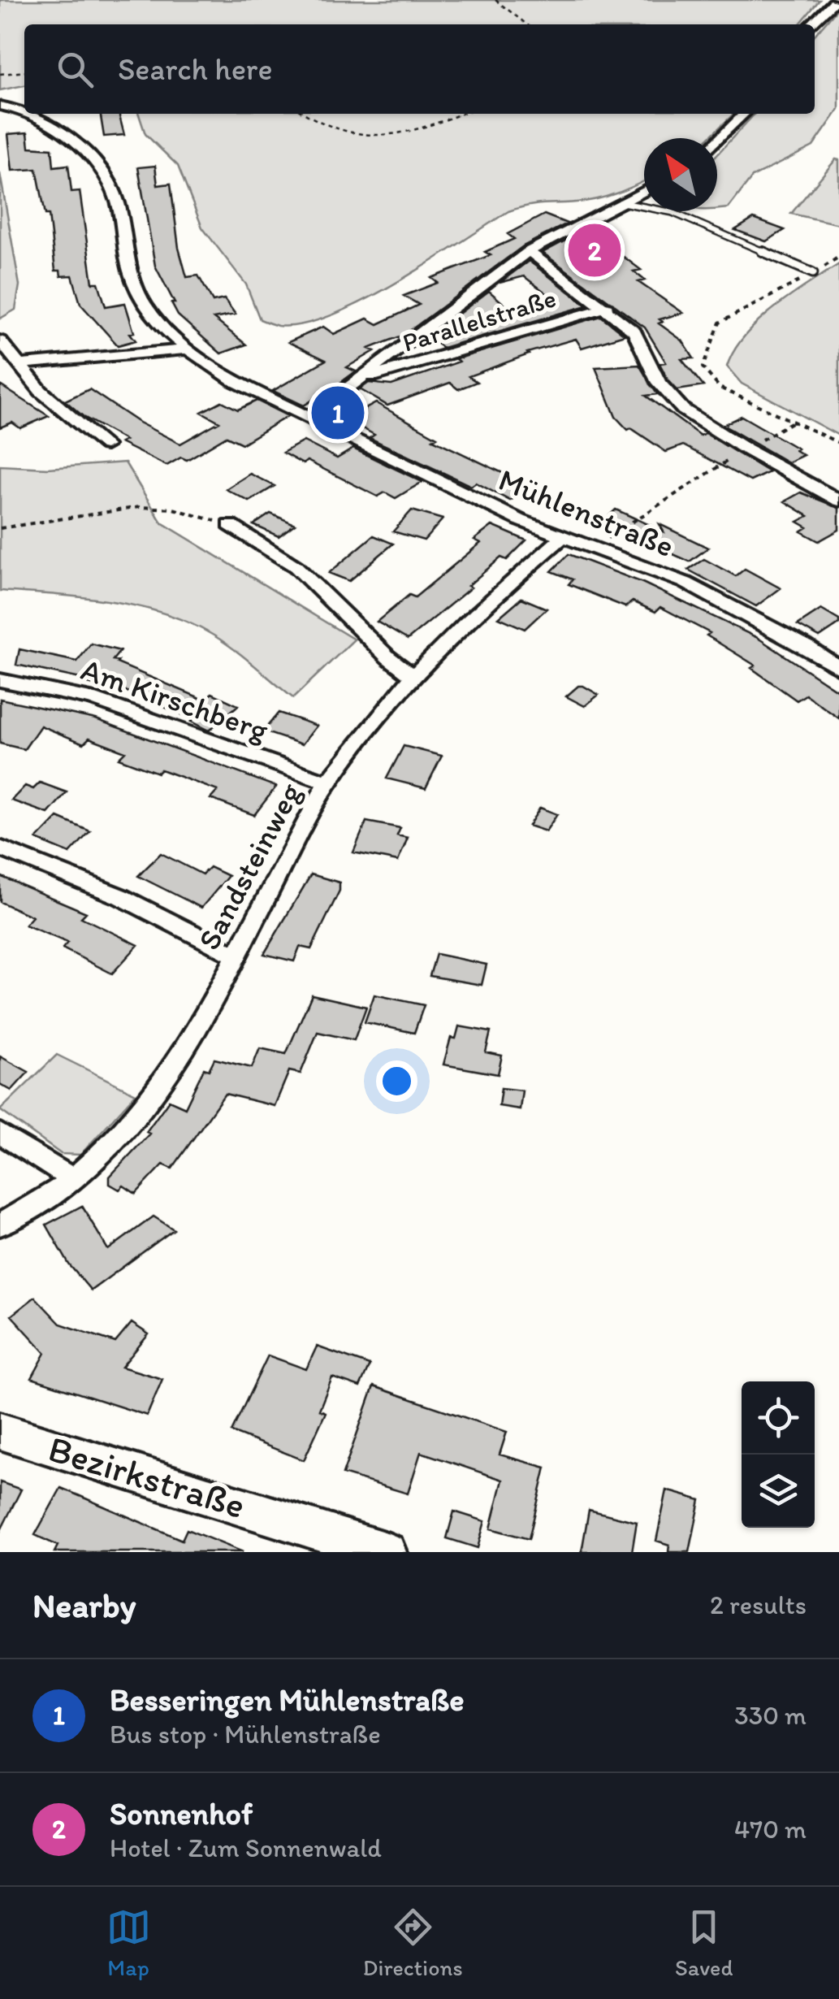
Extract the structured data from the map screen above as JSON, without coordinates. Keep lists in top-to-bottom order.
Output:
{
  "streets": {
    "street": [
      "Parallelstraße",
      "Mühlenstraße",
      "Am Kirschberg",
      "Sandsteinweg",
      "Bezirkstraße"
    ]
  },
  "crossings": [
    ["Mühlenstraße", "Sandsteinweg"],
    ["Am Kirschberg", "Sandsteinweg"]
  ],
  "north": "top left",
  "page": {
    "search": "Search here",
    "pins": ["2", "1"],
    "heading": ["Nearby", "2 results"],
    "list": [
      {
        "mark": "1",
        "name": "Besseringen Mühlenstraße",
        "note": "Bus stop · Mühlenstraße",
        "value": "330 m"
      },
      {
        "mark": "2",
        "name": "Sonnenhof",
        "note": "Hotel · Zum Sonnenwald",
        "value": "470 m"
      }
    ],
    "nav": ["Map", "Directions", "Saved"]
  }
}
